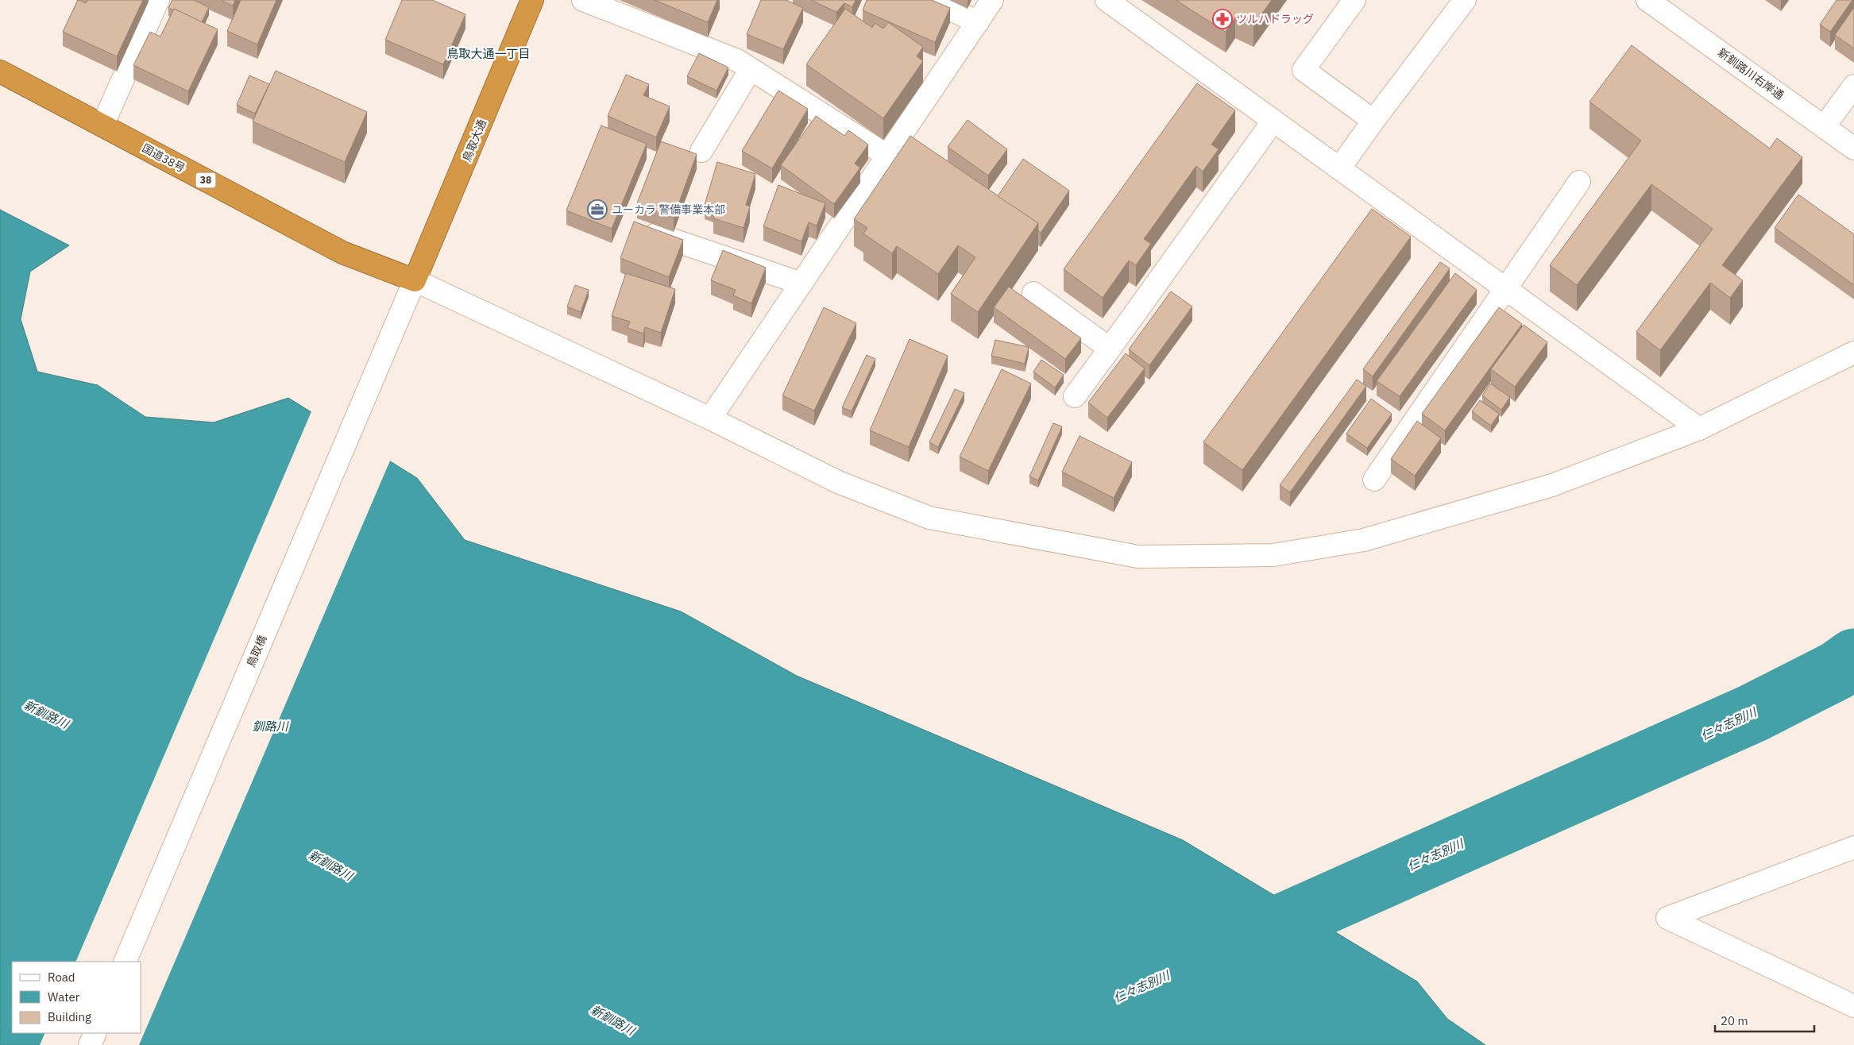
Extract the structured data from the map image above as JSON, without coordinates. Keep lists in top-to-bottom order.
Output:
{
  "streets": {
    "highway": ["鳥取大通", "国道38号", "38"],
    "street": ["新釧路川右岸通", "鳥取橋"]
  },
  "crossings": [
    ["鳥取大通", "国道38号"],
    ["鳥取大通", "鳥取橋"],
    ["国道38号", "鳥取橋"]
  ],
  "districts": ["鳥取大通一丁目"],
  "water": ["新釧路川", "仁々志別川", "釧路川"],
  "places": {
    "pharmacy": ["ツルハドラッグ"],
    "office": ["ユーカラ 警備事業本部"]
  },
  "legend": ["Road", "Water", "Building"],
  "scale_bar": "20 m"
}
